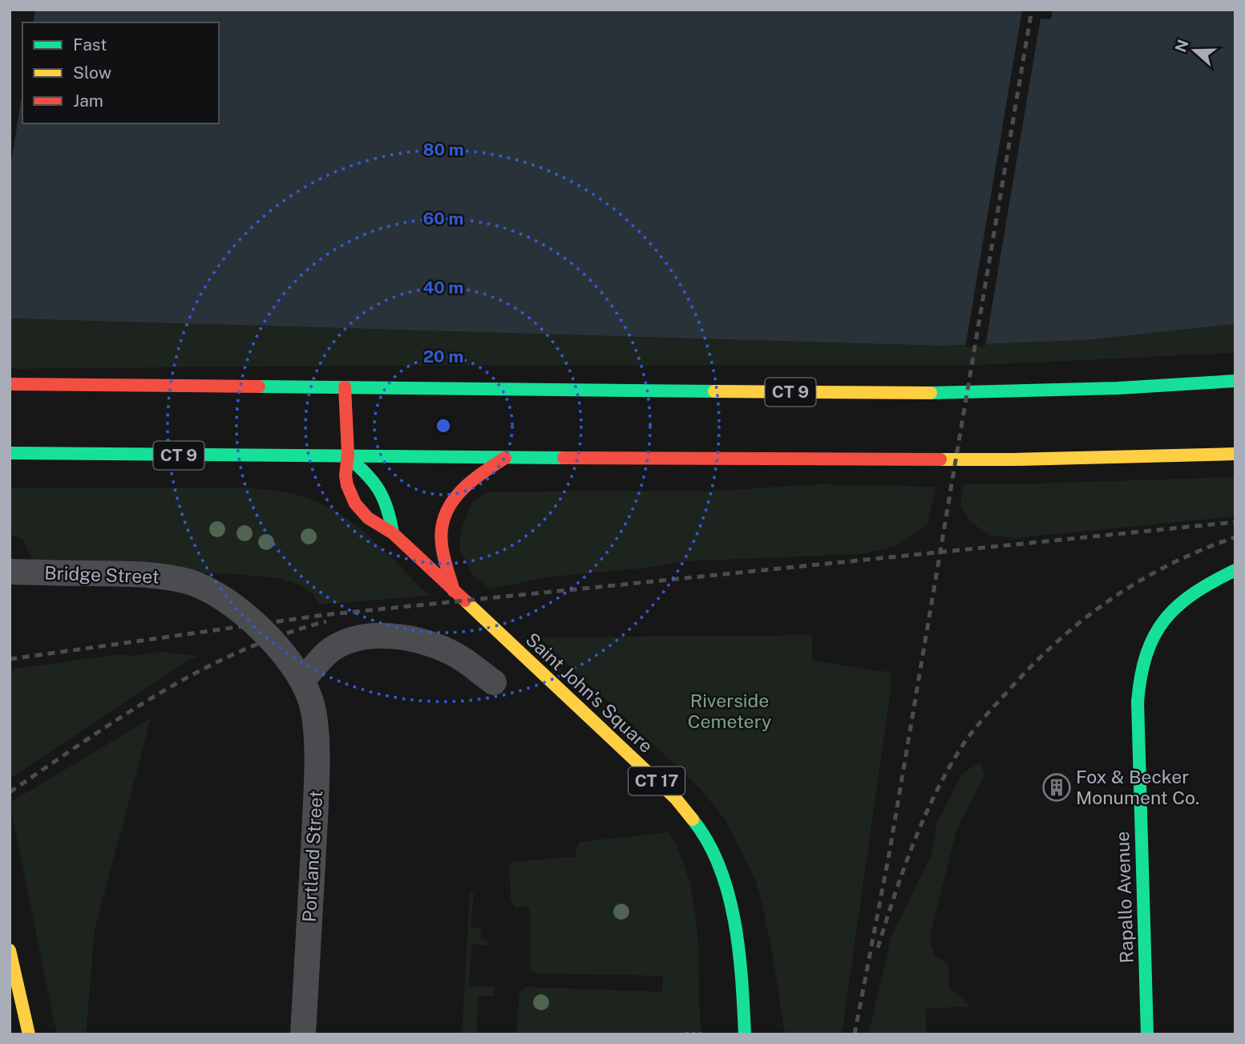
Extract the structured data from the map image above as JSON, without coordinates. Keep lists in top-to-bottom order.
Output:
{
  "streets": {
    "main road": [
      "CT 9",
      "Saint John's Square",
      "CT 17",
      "Rapallo Avenue"
    ],
    "street": ["Bridge Street", "Portland Street"]
  },
  "crossings": [
    ["CT 9", "Saint John's Square"],
    ["Bridge Street", "Portland Street"]
  ],
  "parks": ["Riverside Cemetery"],
  "places": {
    "building": ["Fox & Becker Monument Co."]
  },
  "legend": ["Fast", "Slow", "Jam"],
  "north": "left",
  "rings": [
    "80 m",
    "60 m",
    "40 m",
    "20 m"
  ]
}
